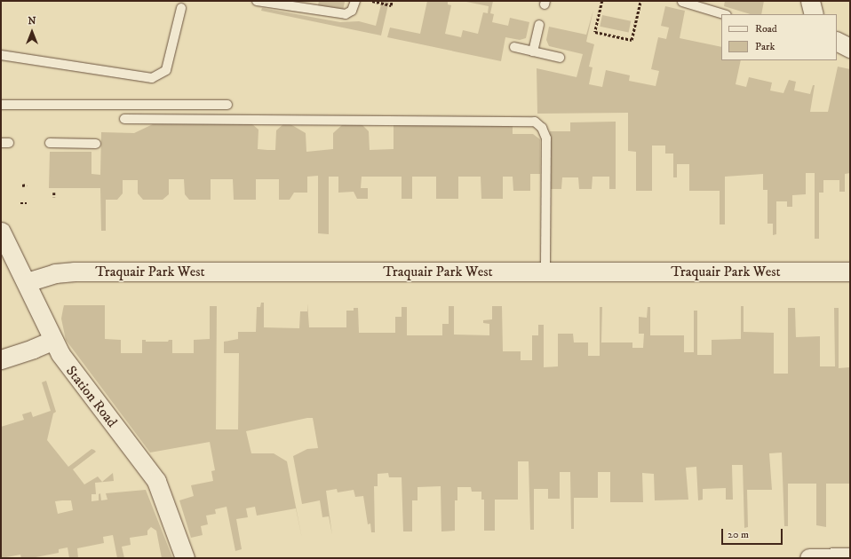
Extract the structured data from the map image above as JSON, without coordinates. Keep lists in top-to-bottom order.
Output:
{
  "streets": {
    "street": ["Traquair Park West", "Station Road"]
  },
  "crossings": [
    ["Traquair Park West", "Station Road"]
  ],
  "legend": ["Road", "Park"],
  "scale_bar": "20 m",
  "north": "top"
}
